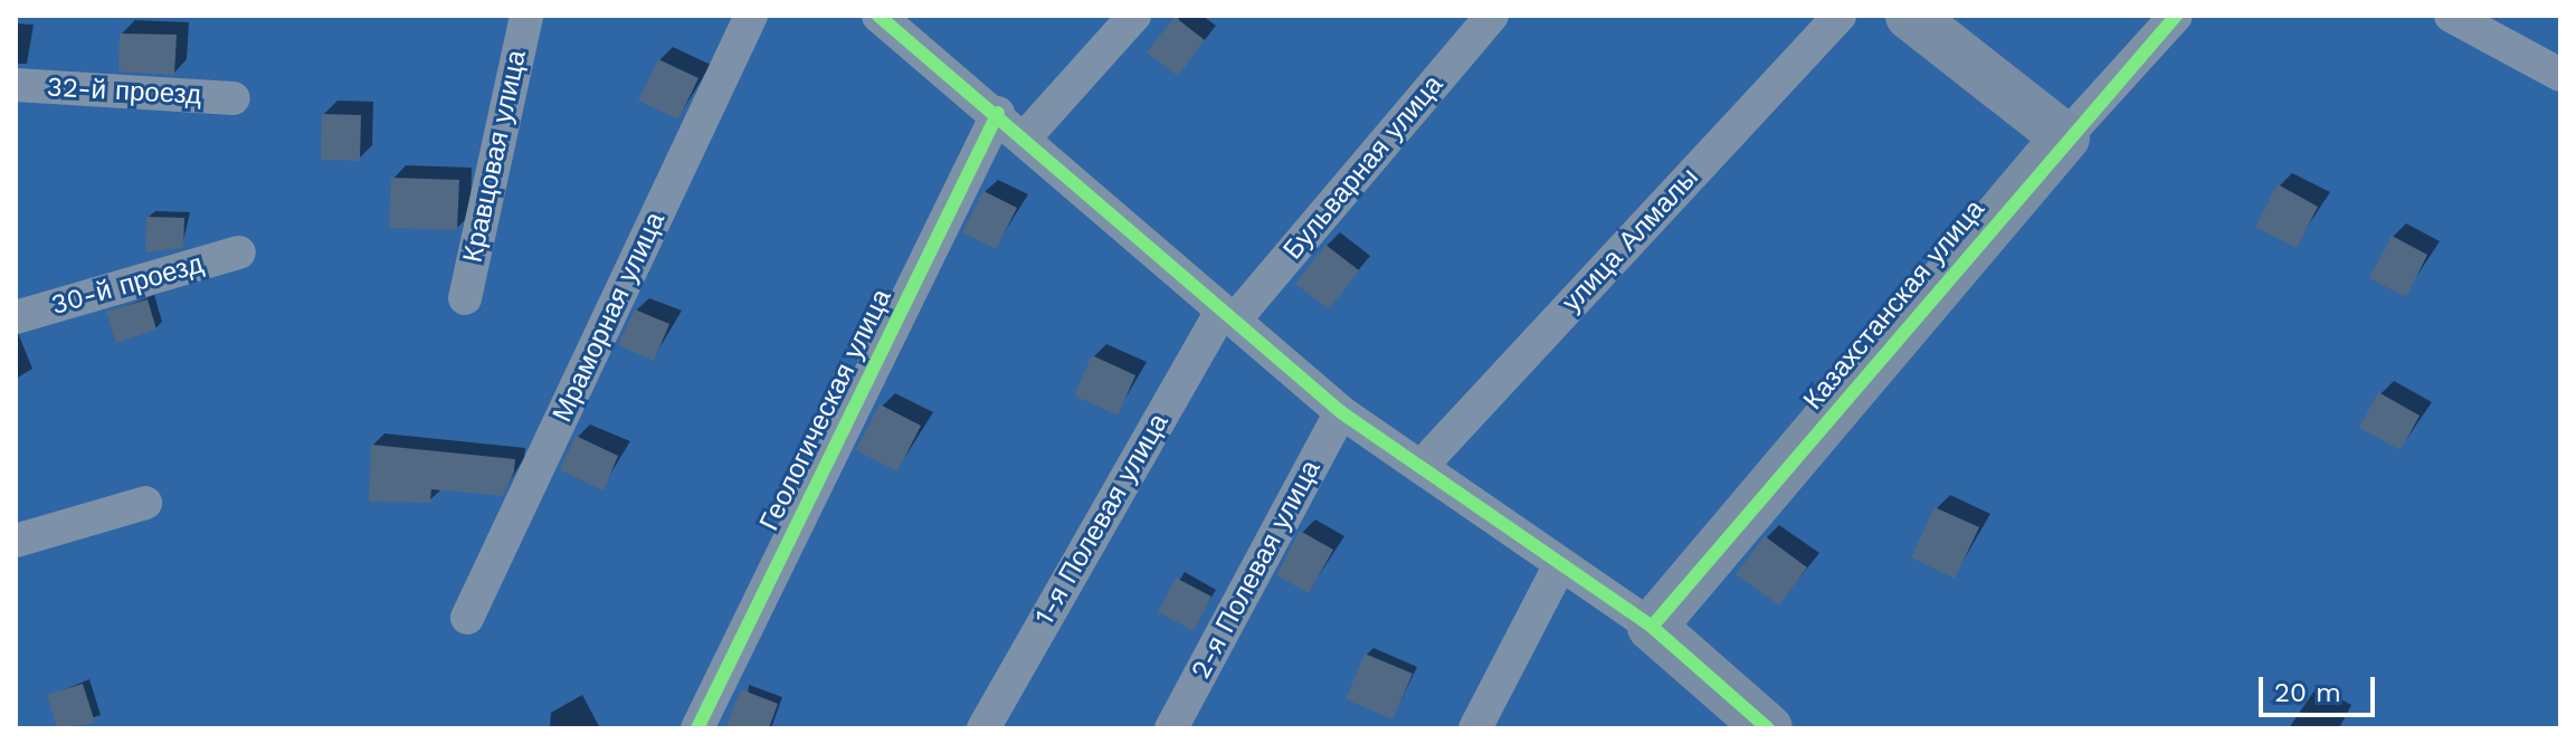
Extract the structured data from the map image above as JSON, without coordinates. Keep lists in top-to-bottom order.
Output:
{
  "streets": {
    "street": [
      "32-й проезд",
      "Кравцовая улица",
      "Бульварная улица",
      "улица Алмалы",
      "30-й проезд",
      "Казахстанская улица",
      "Мраморная улица",
      "Геологическая улица",
      "1-я Полевая улица",
      "2-я Полевая улица"
    ]
  },
  "crossings": [
    ["Бульварная улица", "1-я Полевая улица"]
  ],
  "scale_bar": "20 m"
}
